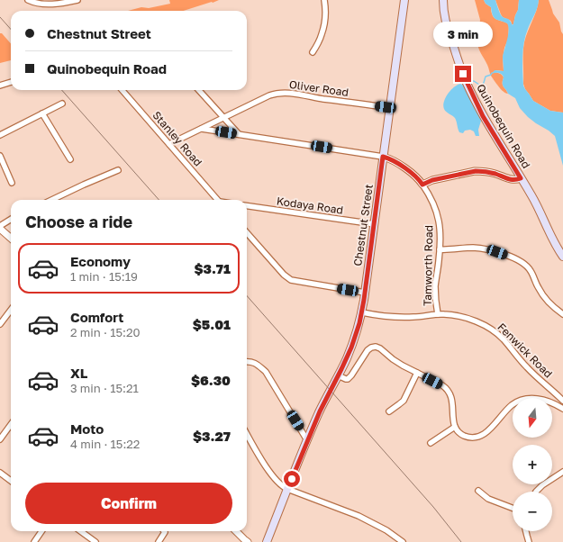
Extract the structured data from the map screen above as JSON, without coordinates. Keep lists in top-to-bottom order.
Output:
{
  "streets": {
    "main road": ["Quinobequin Road", "Chestnut Street"],
    "street": [
      "Oliver Road",
      "Stanley Road",
      "Kodaya Road",
      "Tamworth Road",
      "Fenwick Road"
    ]
  },
  "crossings": [
    ["Oliver Road", "Stanley Road"],
    ["Oliver Road", "Chestnut Street"],
    ["Kodaya Road", "Chestnut Street"],
    ["Chestnut Street", "Tamworth Road"],
    ["Chestnut Street", "Fenwick Road"],
    ["Tamworth Road", "Fenwick Road"]
  ],
  "north": "bottom",
  "page": {
    "banner": ["Chestnut Street", "Quinobequin Road"],
    "bubble": "3 min",
    "heading": "Choose a ride",
    "list": [
      {
        "name": "Economy",
        "note": "1 min · 15:19",
        "value": "$3.71"
      },
      {
        "name": "Comfort",
        "note": "2 min · 15:20",
        "value": "$5.01"
      },
      {
        "name": "XL",
        "note": "3 min · 15:21",
        "value": "$6.30"
      },
      {
        "name": "Moto",
        "note": "4 min · 15:22",
        "value": "$3.27"
      }
    ],
    "map_buttons": ["+", "−"],
    "buttons": "Confirm"
  }
}
